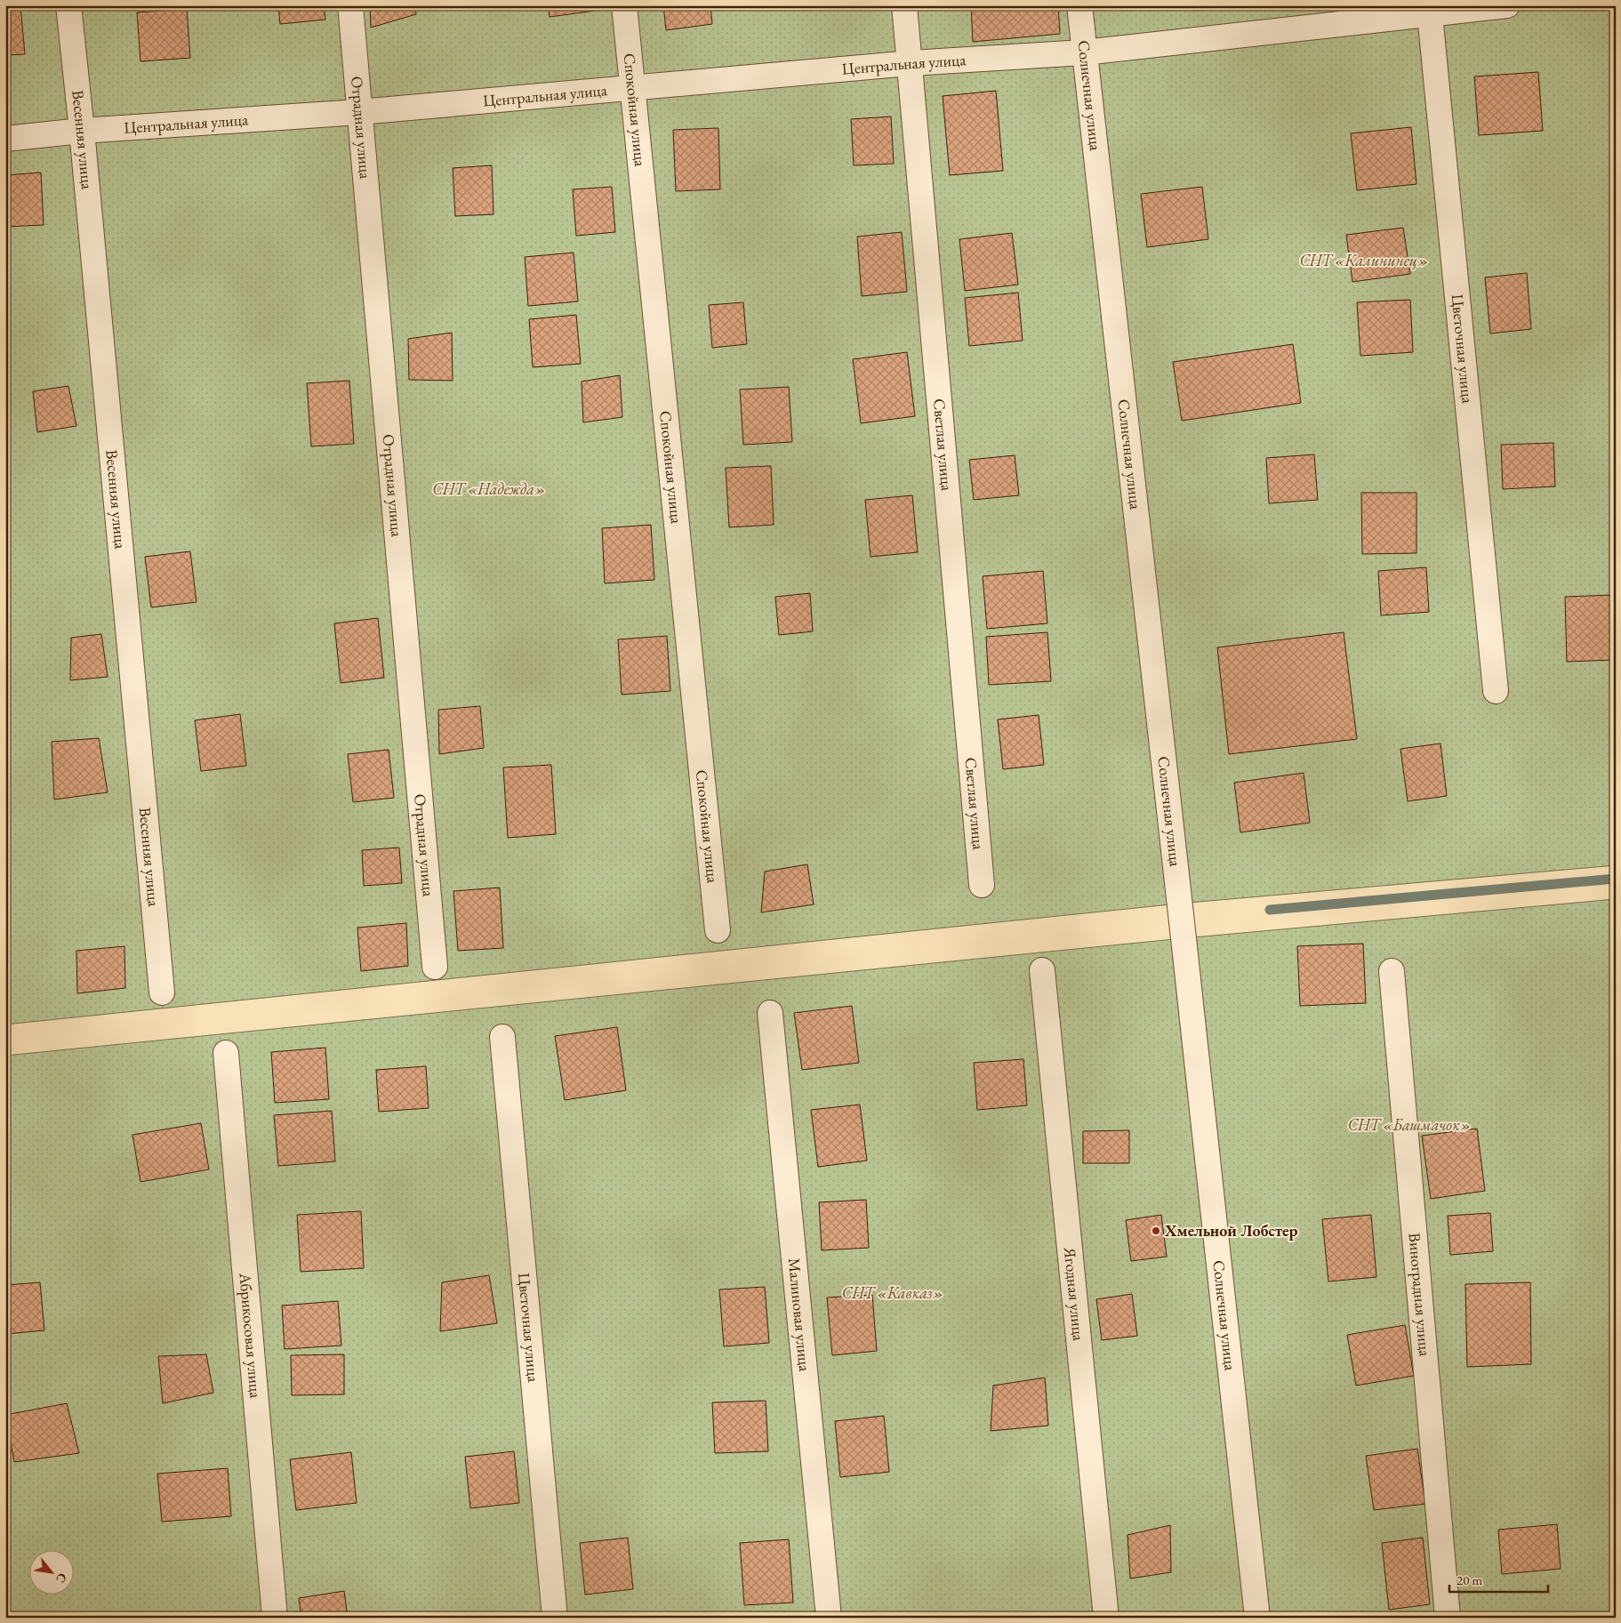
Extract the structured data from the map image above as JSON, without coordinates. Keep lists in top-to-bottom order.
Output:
{
  "streets": {
    "street": [
      "Центральная улица",
      "Солнечная улица",
      "Спокойная улица",
      "Отрадная улица",
      "Весенняя улица",
      "Цветочная улица",
      "Светлая улица",
      "Ягодная улица",
      "Виноградная улица",
      "Малиновая улица",
      "Абрикосовая улица"
    ]
  },
  "crossings": [
    ["Центральная улица", "Солнечная улица"],
    ["Центральная улица", "Спокойная улица"],
    ["Центральная улица", "Отрадная улица"],
    ["Центральная улица", "Весенняя улица"],
    ["Центральная улица", "Цветочная улица"],
    ["Центральная улица", "Светлая улица"]
  ],
  "parks": [
    "СНТ «Калининец»",
    "СНТ «Надежда»",
    "СНТ «Башмачок»",
    "СНТ «Кавказ»"
  ],
  "places": ["Хмельной Лобстер"],
  "scale_bar": "20 m",
  "north": "bottom right"
}
